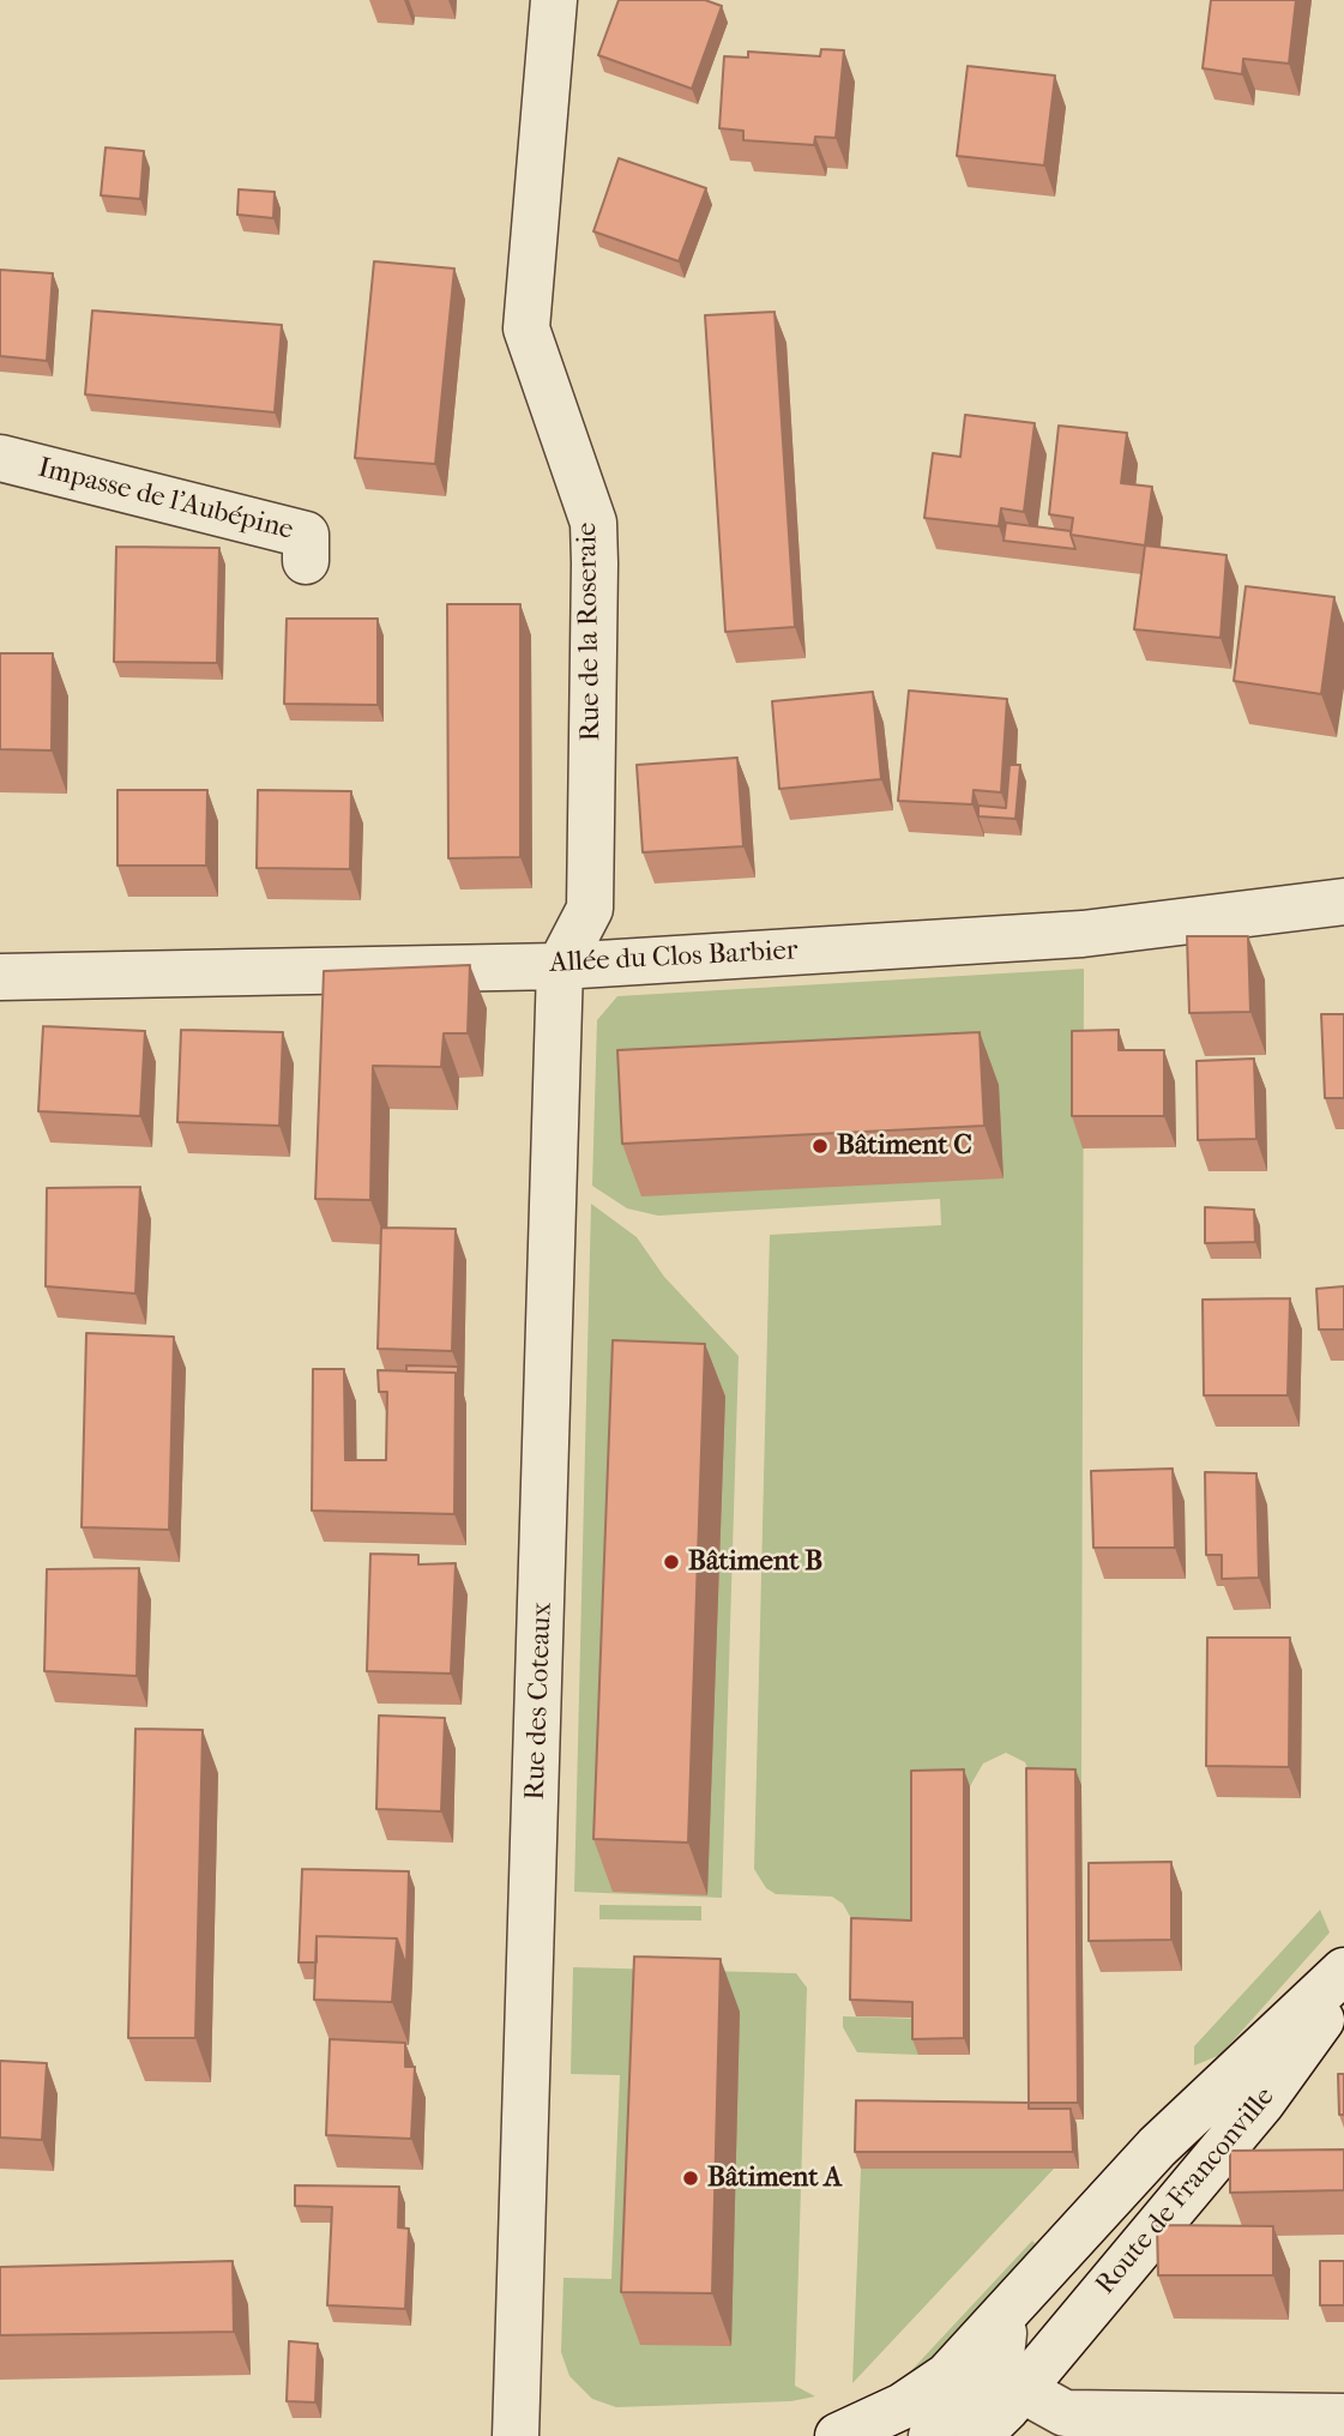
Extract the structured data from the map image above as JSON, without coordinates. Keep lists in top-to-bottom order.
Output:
{
  "streets": {
    "street": [
      "Impasse de l'Aubépine",
      "Rue de la Roseraie",
      "Allée du Clos Barbier",
      "Rue des Coteaux",
      "Route de Franconville"
    ]
  },
  "crossings": [
    ["Rue de la Roseraie", "Allée du Clos Barbier"],
    ["Rue de la Roseraie", "Rue des Coteaux"],
    ["Allée du Clos Barbier", "Rue des Coteaux"]
  ],
  "places": ["Bâtiment C", "Bâtiment B", "Bâtiment A"]
}
